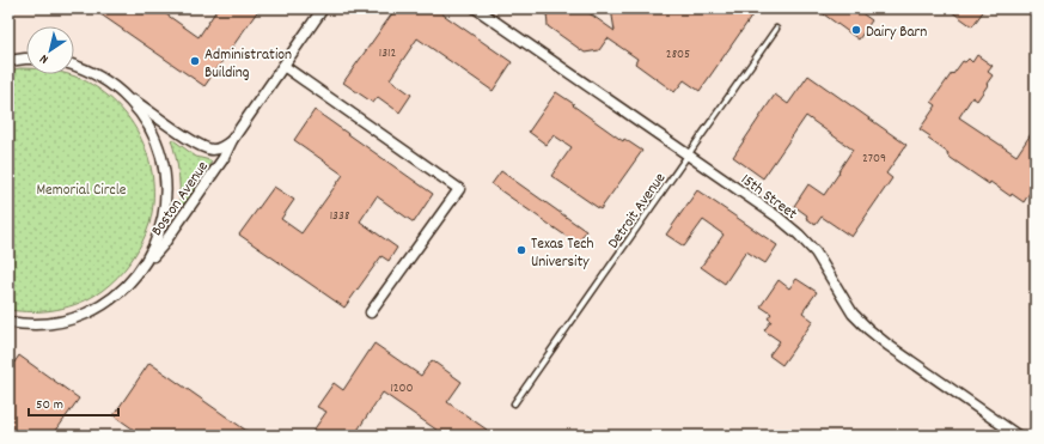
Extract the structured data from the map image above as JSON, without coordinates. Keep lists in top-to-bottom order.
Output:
{
  "streets": {
    "street": ["15th Street", "Boston Avenue"],
    "lane": ["Detroit Avenue"]
  },
  "crossings": [
    ["15th Street", "Detroit Avenue"]
  ],
  "parks": ["Memorial Circle"],
  "places": ["Dairy Barn", "Administration Building", "Texas Tech University"],
  "house_numbers": [
    "1312",
    "2805",
    "2709",
    "1338",
    "1200"
  ],
  "scale_bar": "50 m",
  "north": "bottom left"
}
